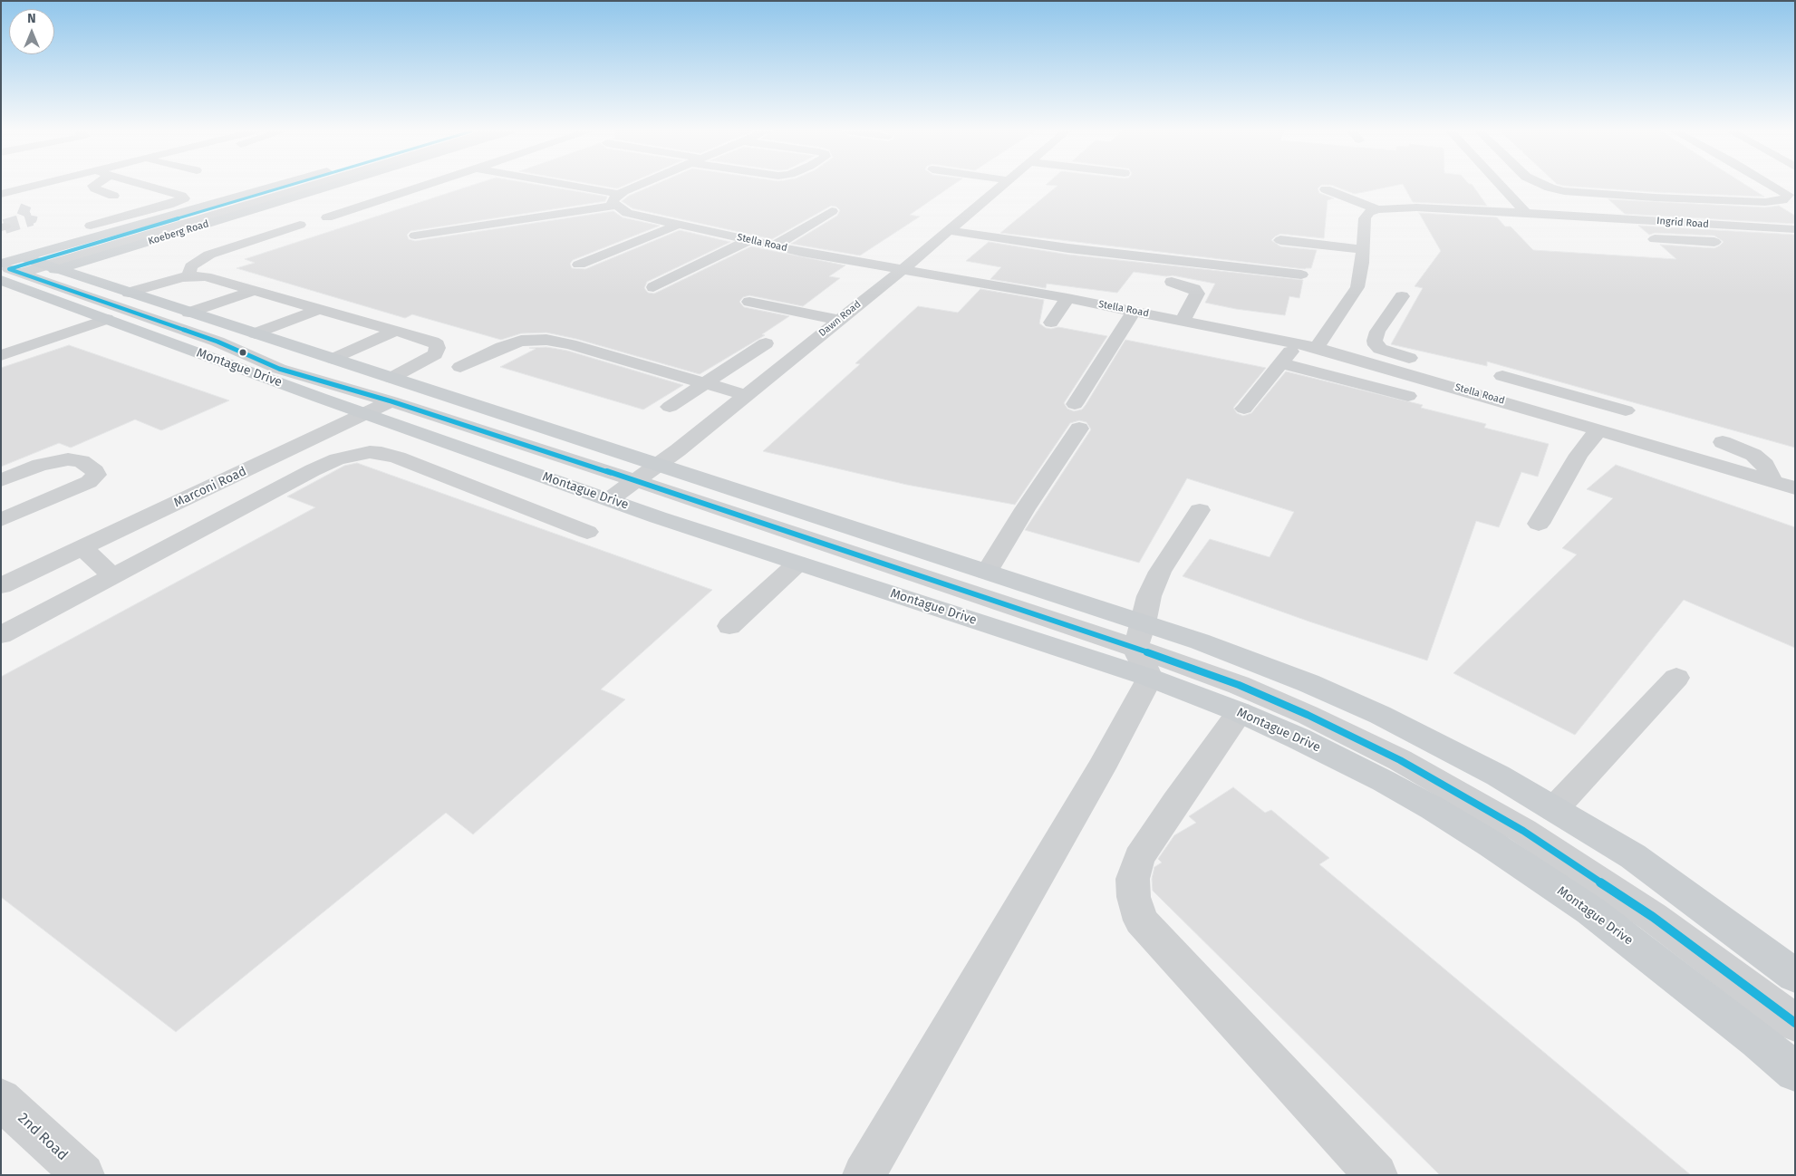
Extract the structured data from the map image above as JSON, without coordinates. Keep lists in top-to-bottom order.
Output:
{
  "streets": {
    "main road": ["Koeberg Road", "Montague Drive"],
    "street": [
      "Ingrid Road",
      "Stella Road",
      "Dawn Road",
      "Marconi Road",
      "2nd Road"
    ]
  },
  "crossings": [
    ["Koeberg Road", "Montague Drive"],
    ["Stella Road", "Dawn Road"],
    ["Dawn Road", "Montague Drive"],
    ["Montague Drive", "Marconi Road"]
  ],
  "north": "top"
}
